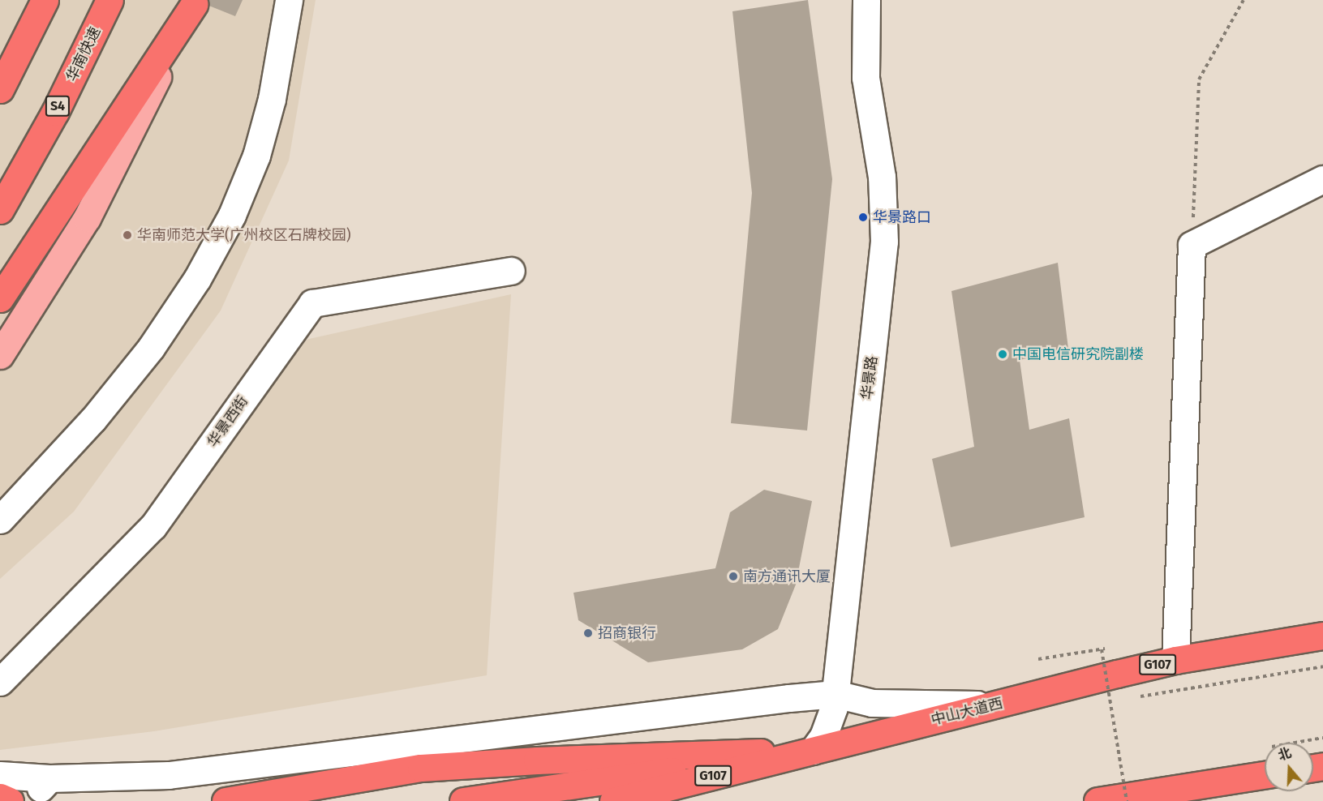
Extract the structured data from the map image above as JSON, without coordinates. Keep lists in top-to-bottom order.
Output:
{
  "streets": {
    "highway": [
      "华南快速",
      "S4",
      "G107",
      "中山大道西"
    ],
    "street": ["华景路", "华景西街"]
  },
  "crossings": [
    ["华景路", "中山大道西"]
  ],
  "places": [
    "华景路口",
    "华南师范大学(广州校区石牌校园)",
    "中国电信研究院副楼",
    "南方通讯大厦",
    "招商银行"
  ],
  "north": "top"
}
